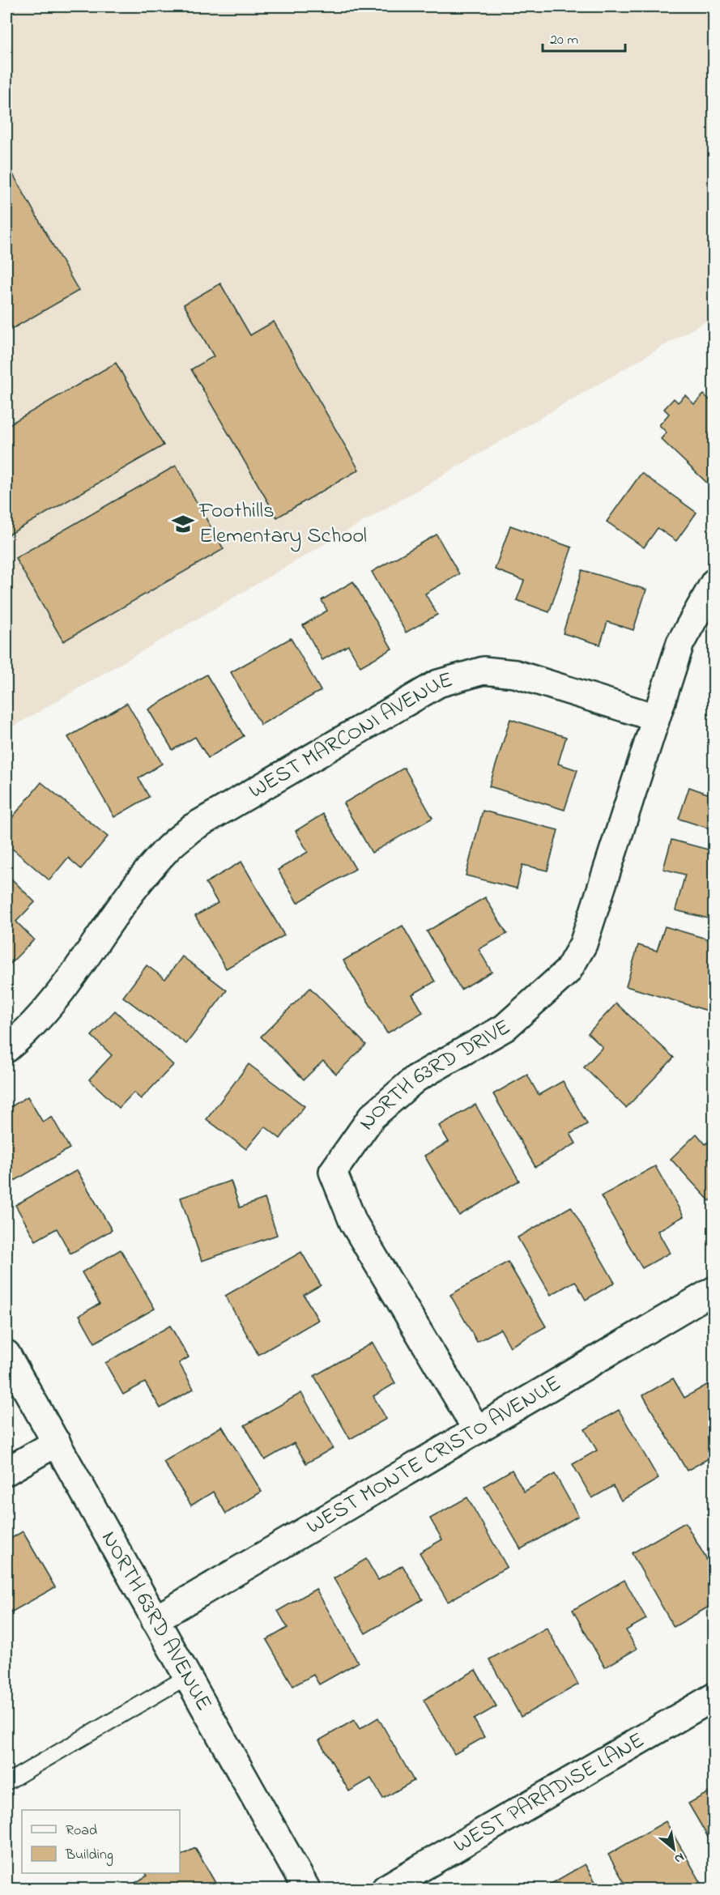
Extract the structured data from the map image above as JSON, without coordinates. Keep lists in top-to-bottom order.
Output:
{
  "streets": {
    "street": [
      "WEST MARCONI AVENUE",
      "NORTH 63RD DRIVE",
      "WEST MONTE CRISTO AVENUE",
      "NORTH 63RD AVENUE",
      "WEST PARADISE LANE"
    ]
  },
  "crossings": [
    ["WEST MARCONI AVENUE", "NORTH 63RD DRIVE"],
    ["NORTH 63RD DRIVE", "WEST MONTE CRISTO AVENUE"],
    ["WEST MONTE CRISTO AVENUE", "NORTH 63RD AVENUE"]
  ],
  "places": {
    "school or university": ["Foothills Elementary School"]
  },
  "legend": ["Road", "Building"],
  "scale_bar": "20 m",
  "north": "bottom right"
}
